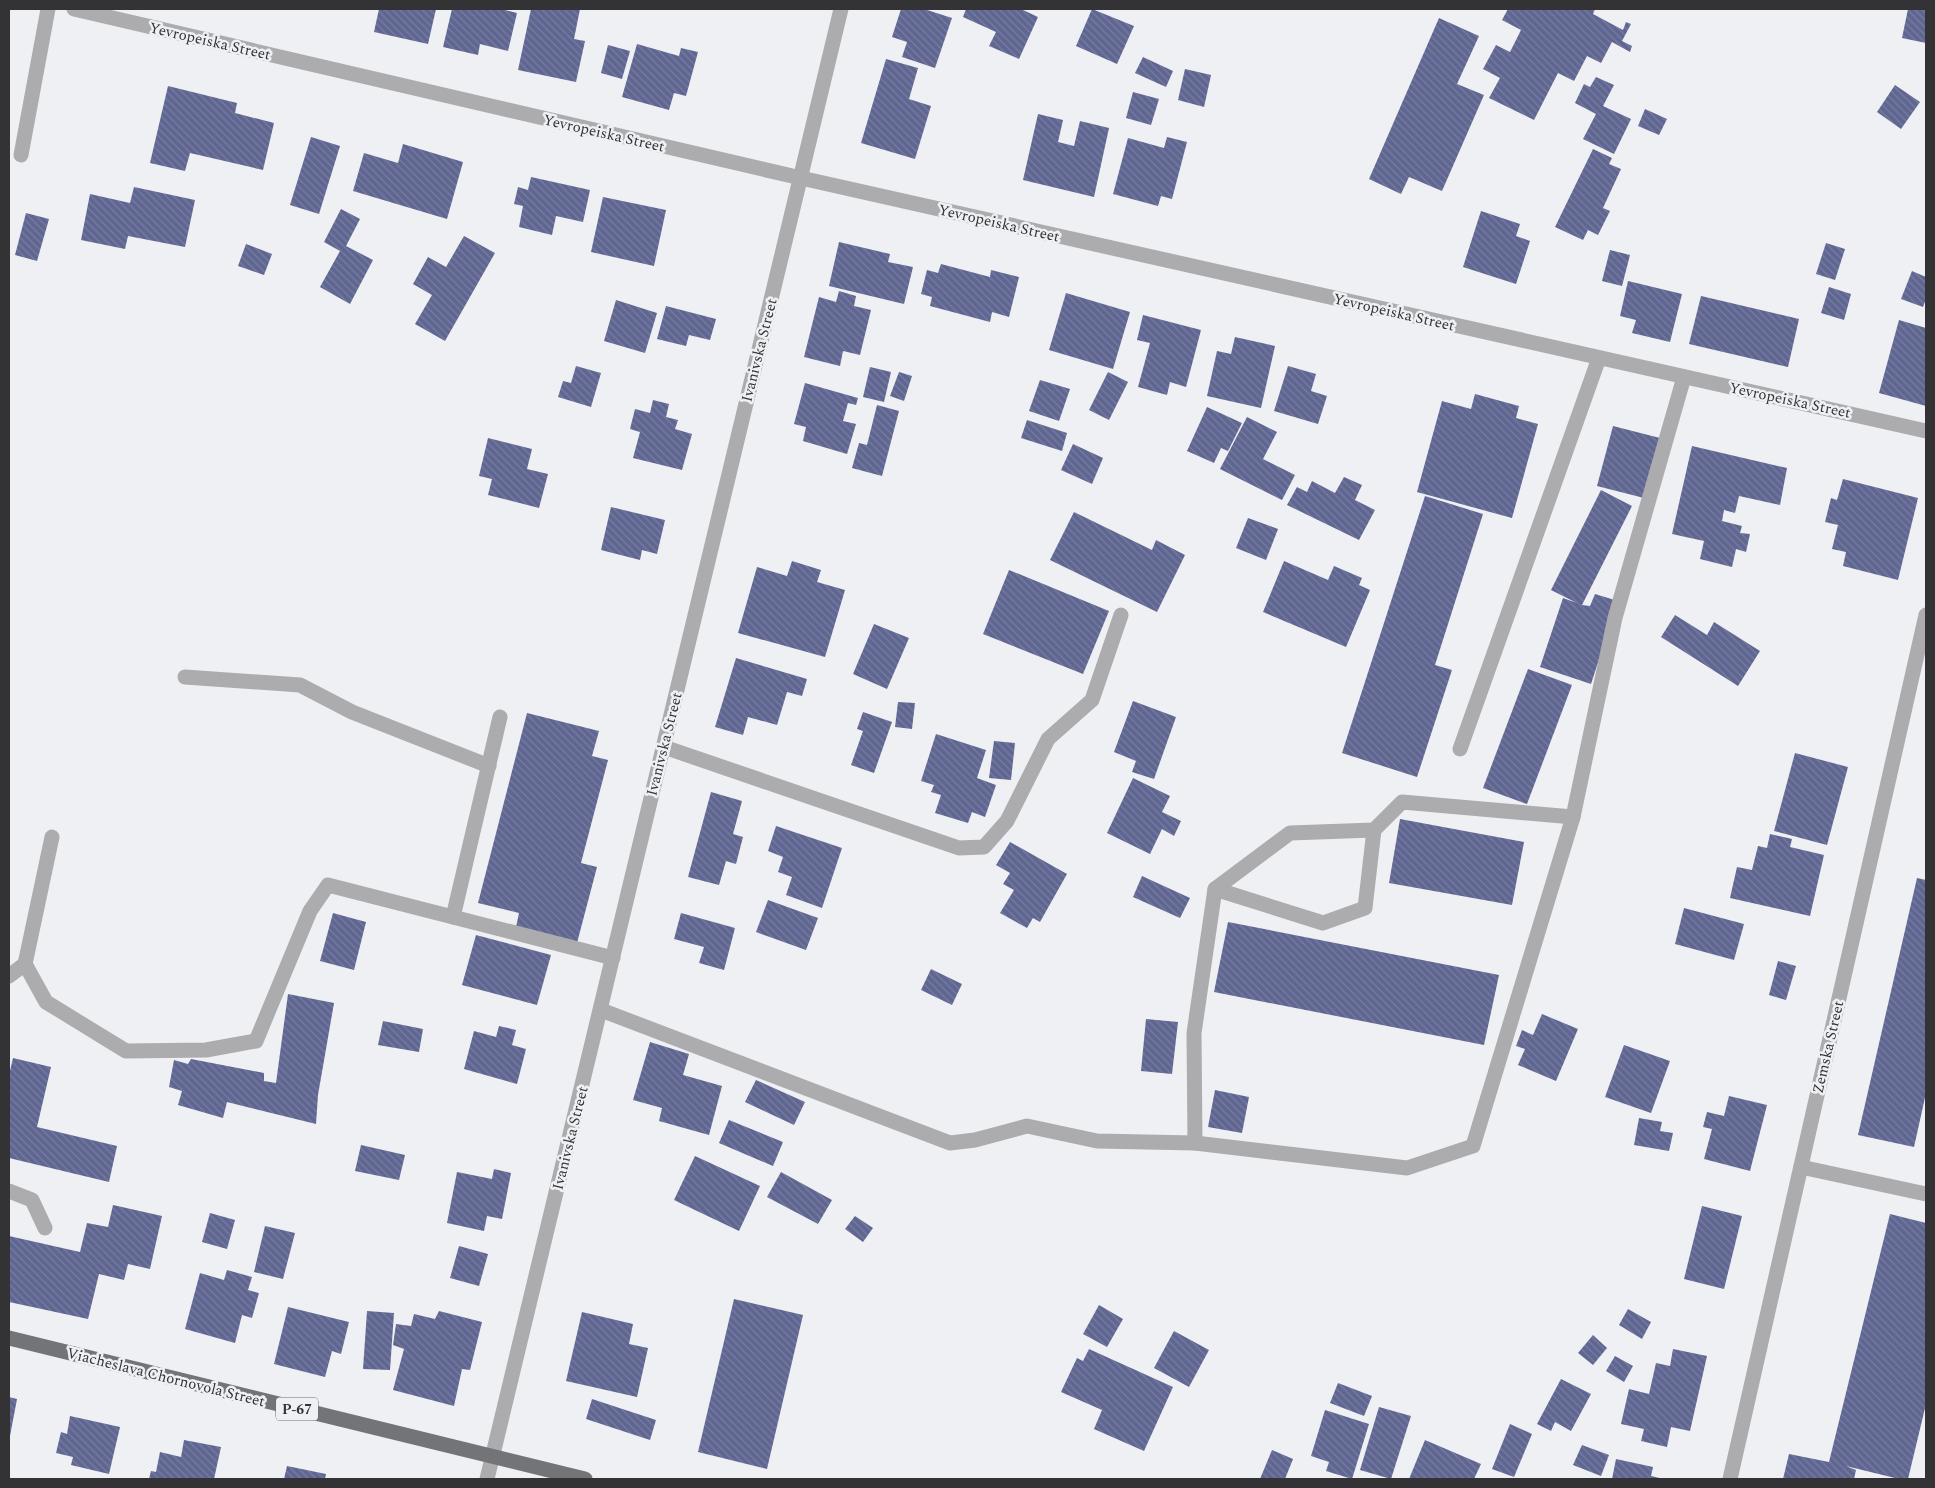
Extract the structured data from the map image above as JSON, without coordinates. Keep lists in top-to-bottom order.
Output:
{
  "streets": {
    "main road": ["Viacheslava Chornovola Street", "Р-67"],
    "street": ["Yevropeiska Street", "Ivanivska Street", "Zemska Street"]
  },
  "crossings": [
    ["Yevropeiska Street", "Ivanivska Street"],
    ["Ivanivska Street", "Viacheslava Chornovola Street"]
  ]
}
